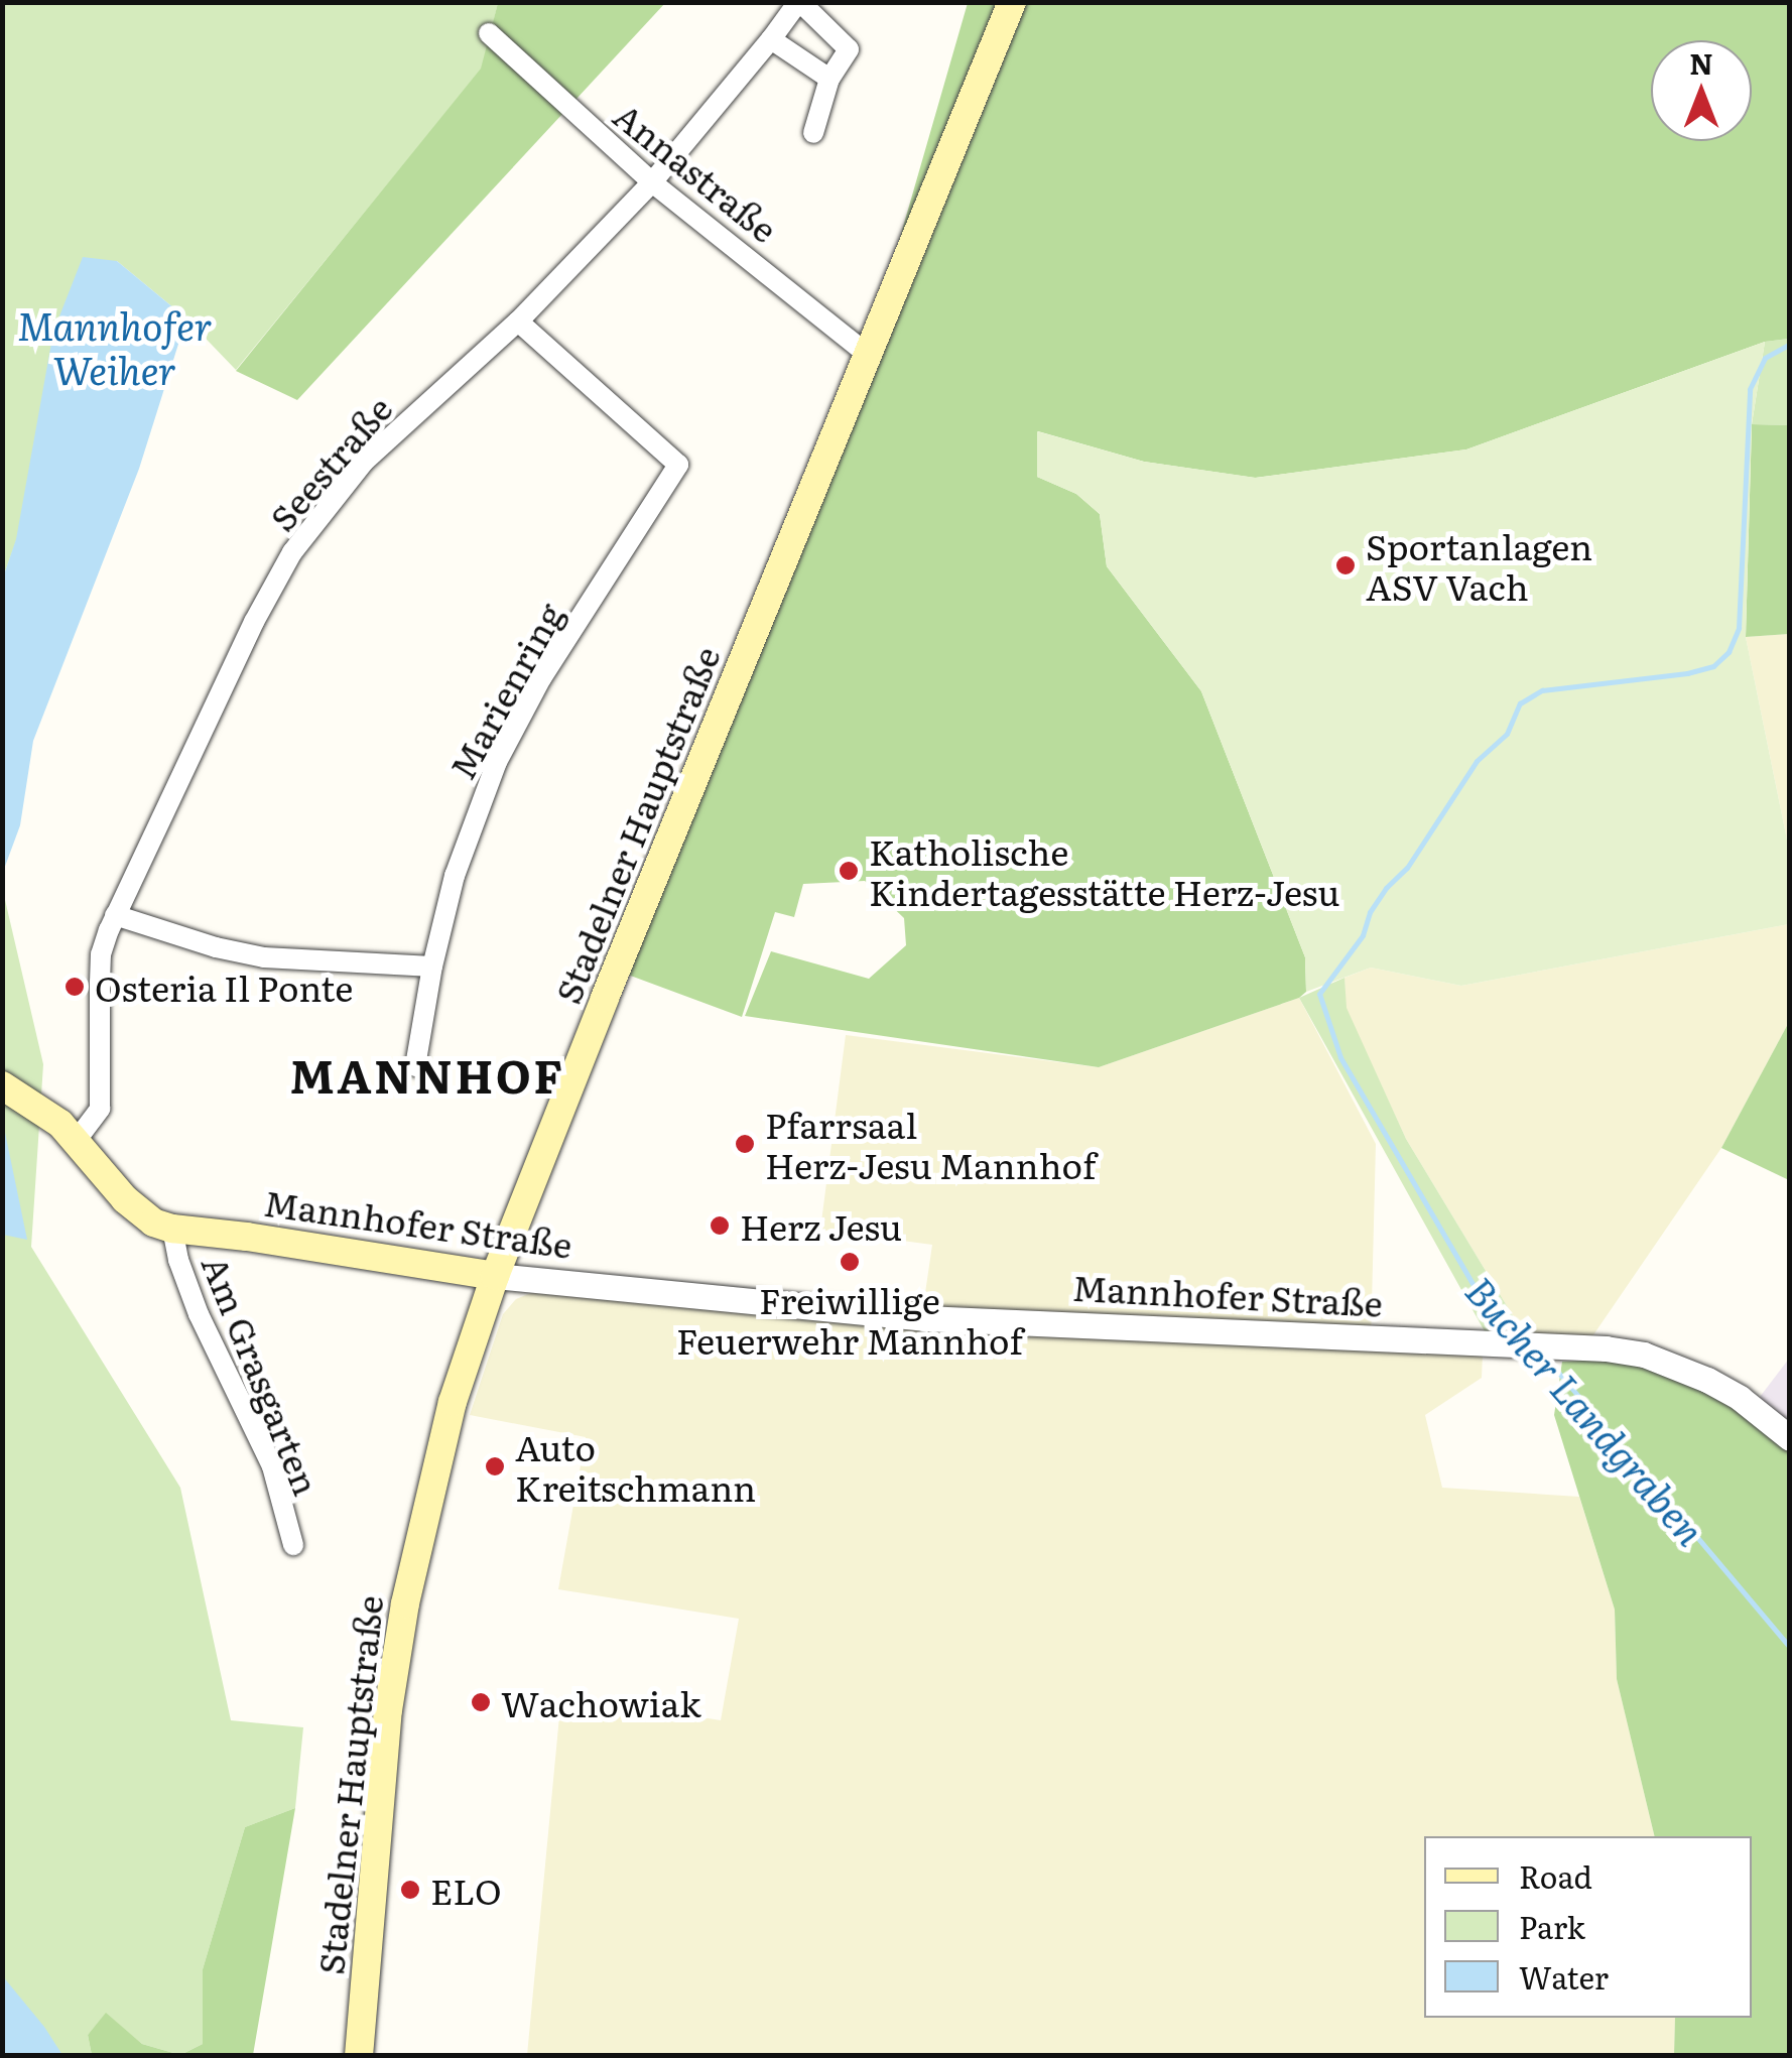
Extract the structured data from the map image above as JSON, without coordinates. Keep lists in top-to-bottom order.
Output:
{
  "streets": {
    "main road": ["Stadelner Hauptstraße", "Mannhofer Straße"],
    "street": [
      "Annastraße",
      "Seestraße",
      "Marienring",
      "Am Grasgarten"
    ]
  },
  "crossings": [
    ["Annastraße", "Seestraße"],
    ["Annastraße", "Stadelner Hauptstraße"],
    ["Seestraße", "Marienring"],
    ["Seestraße", "Mannhofer Straße"],
    ["Stadelner Hauptstraße", "Mannhofer Straße"],
    ["Mannhofer Straße", "Am Grasgarten"]
  ],
  "districts": ["MANNHOF"],
  "water": ["Mannhofer Weiher", "Bucher Landgraben"],
  "places": [
    "Sportanlagen ASV Vach",
    "Katholische Kindertagesstätte Herz-Jesu",
    "Osteria Il Ponte",
    "Pfarrsaal Herz-Jesu Mannhof",
    "Herz Jesu",
    "Freiwillige Feuerwehr Mannhof",
    "Auto Kreitschmann",
    "Wachowiak",
    "ELO"
  ],
  "legend": ["Road", "Park", "Water"],
  "north": "top"
}
